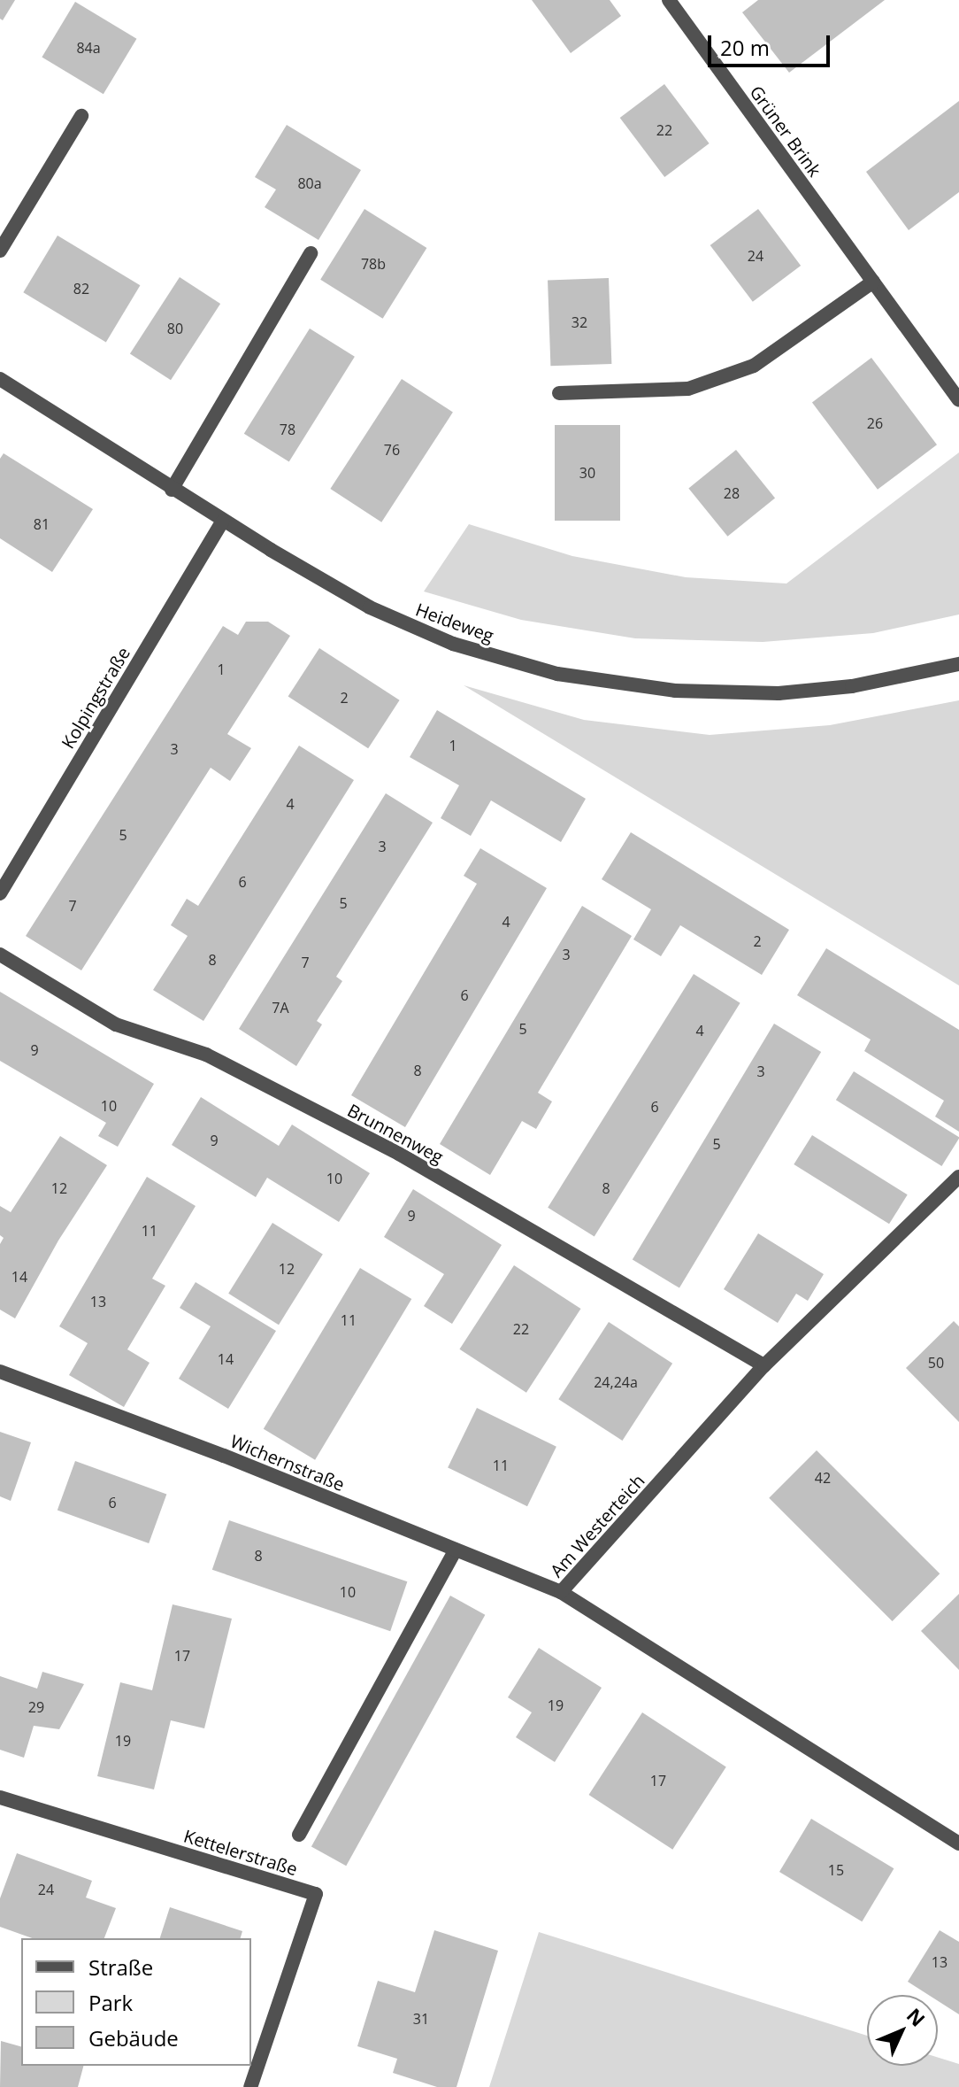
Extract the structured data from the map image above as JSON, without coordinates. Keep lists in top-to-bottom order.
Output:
{
  "streets": {
    "street": [
      "Grüner Brink",
      "Heideweg",
      "Kolpingstraße",
      "Brunnenweg",
      "Wichernstraße",
      "Am Westerteich",
      "Kettelerstraße"
    ]
  },
  "crossings": [
    ["Heideweg", "Kolpingstraße"],
    ["Brunnenweg", "Am Westerteich"],
    ["Wichernstraße", "Am Westerteich"]
  ],
  "house_numbers": [
    "84a",
    "22",
    "80a",
    "24",
    "78b",
    "82",
    "32",
    "80",
    "26",
    "78",
    "76",
    "30",
    "28",
    "81",
    "1",
    "2",
    "1",
    "3",
    "4",
    "5",
    "3",
    "6",
    "5",
    "7",
    "4",
    "2",
    "3",
    "8",
    "7",
    "6",
    "7A",
    "5",
    "4",
    "9",
    "8",
    "3",
    "10",
    "6",
    "9",
    "5",
    "10",
    "12",
    "8",
    "9",
    "11",
    "12",
    "14",
    "13",
    "11",
    "22",
    "14",
    "50",
    "24,24a",
    "11",
    "42",
    "6",
    "8",
    "10",
    "17",
    "19",
    "29",
    "19",
    "17",
    "15",
    "24",
    "13",
    "31"
  ],
  "legend": ["Straße", "Park", "Gebäude"],
  "scale_bar": "20 m",
  "north": "top right"
}
